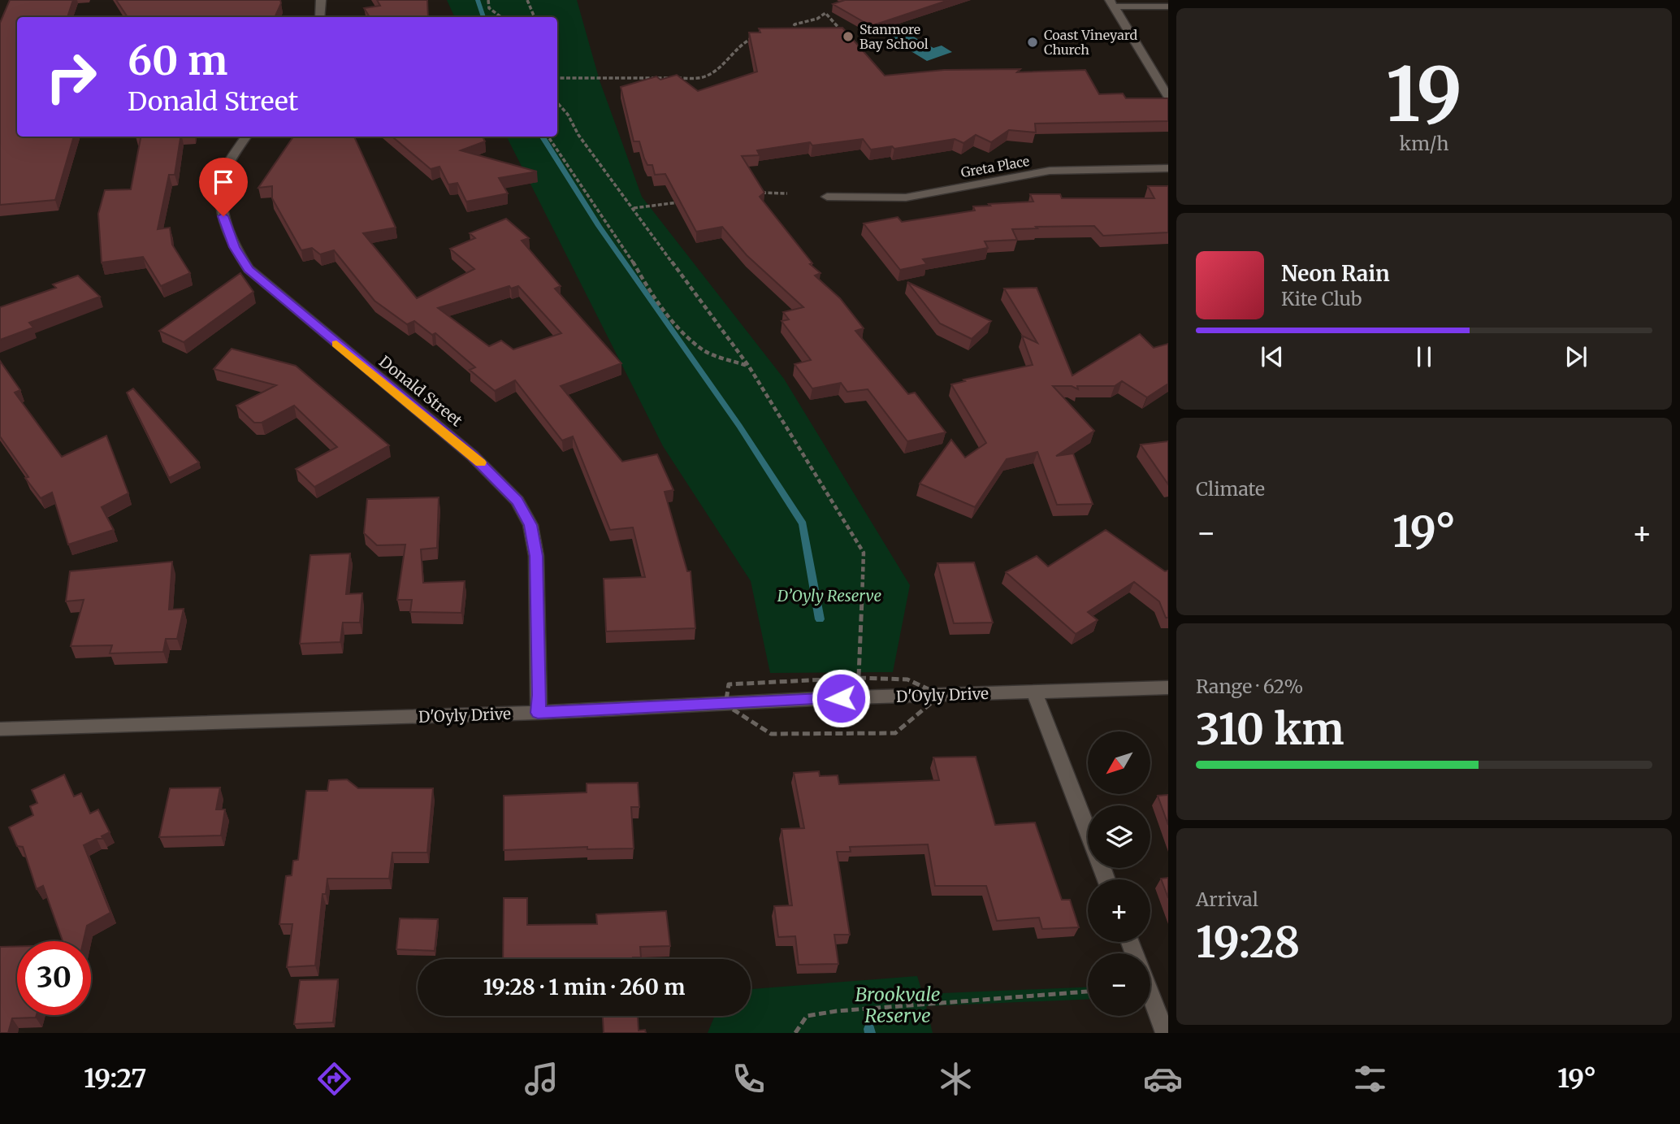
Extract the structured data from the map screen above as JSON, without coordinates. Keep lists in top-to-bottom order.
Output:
{
  "streets": {
    "street": ["Greta Place", "Donald Street", "D'Oyly Drive"]
  },
  "crossings": [
    ["Donald Street", "D'Oyly Drive"]
  ],
  "parks": ["D’Oyly Reserve", "Brookvale Reserve"],
  "places": ["Stanmore Bay School", "Coast Vineyard Church"],
  "north": "bottom left",
  "page": {
    "tile": [
      ["19", "km/h"],
      "Climate",
      ["Range · 62%", "310 km"],
      ["Arrival", "19:28"]
    ],
    "turn": ["60 m", "Donald Street"],
    "song": ["Neon Rain", "Kite Club"],
    "heat": ["−", "19°", "+"],
    "map_buttons": ["+", "−"],
    "limit": "30",
    "trip": "19:28 · 1 min · 260 m",
    "tabs": ["19:27", "19°"]
  }
}
